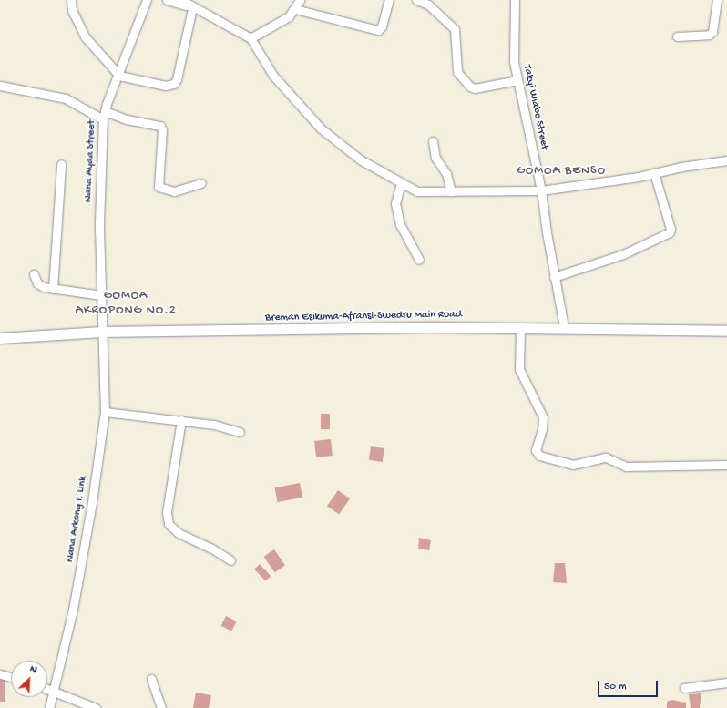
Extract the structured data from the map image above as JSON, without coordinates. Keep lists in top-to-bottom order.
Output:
{
  "streets": {
    "main road": ["Breman Esikuma-Afransi-Swedru Main Road"],
    "street": ["Takyi Wiabo Street", "Nana Ayaa Street", "Nana Arkong I. Link"]
  },
  "crossings": [
    ["Takyi Wiabo Street", "Breman Esikuma-Afransi-Swedru Main Road"],
    ["Nana Ayaa Street", "Breman Esikuma-Afransi-Swedru Main Road"],
    ["Nana Ayaa Street", "Nana Arkong I. Link"],
    ["Breman Esikuma-Afransi-Swedru Main Road", "Nana Arkong I. Link"]
  ],
  "districts": ["GOMOA BENSO", "GOMOA AKROPONG NO.2"],
  "scale_bar": "50 m",
  "north": "top right"
}
